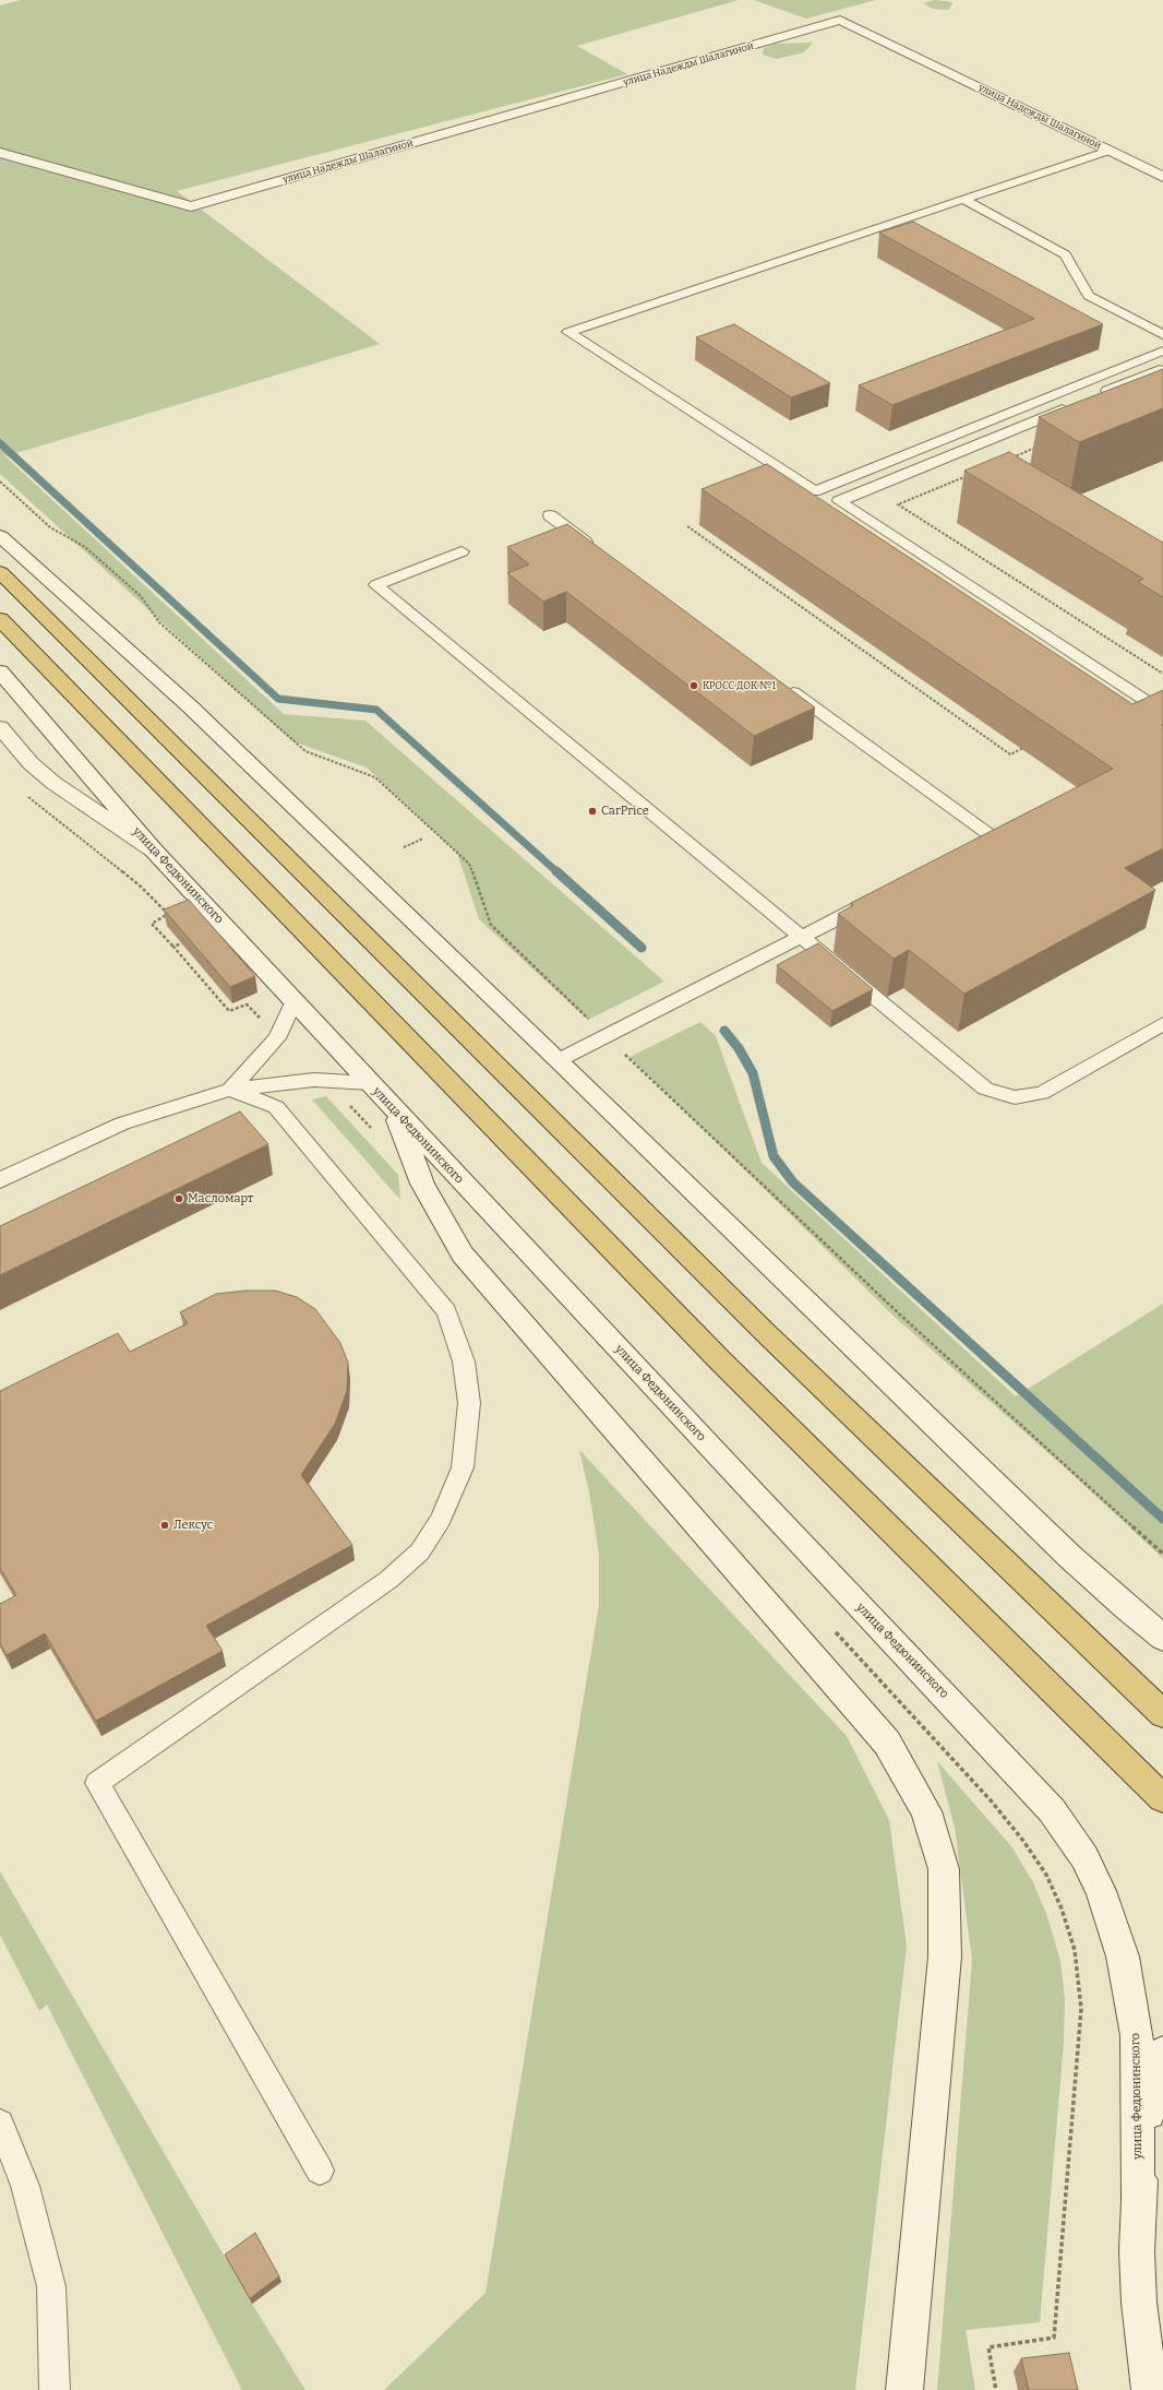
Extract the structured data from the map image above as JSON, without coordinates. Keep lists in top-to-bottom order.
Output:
{
  "streets": {
    "main road": ["улица Надежды Шалагиной", "улица Федюнинского"]
  },
  "places": [
    "КРОСС ДОК №1",
    "CarPrice",
    "Масломарт",
    "Лексус"
  ]
}
